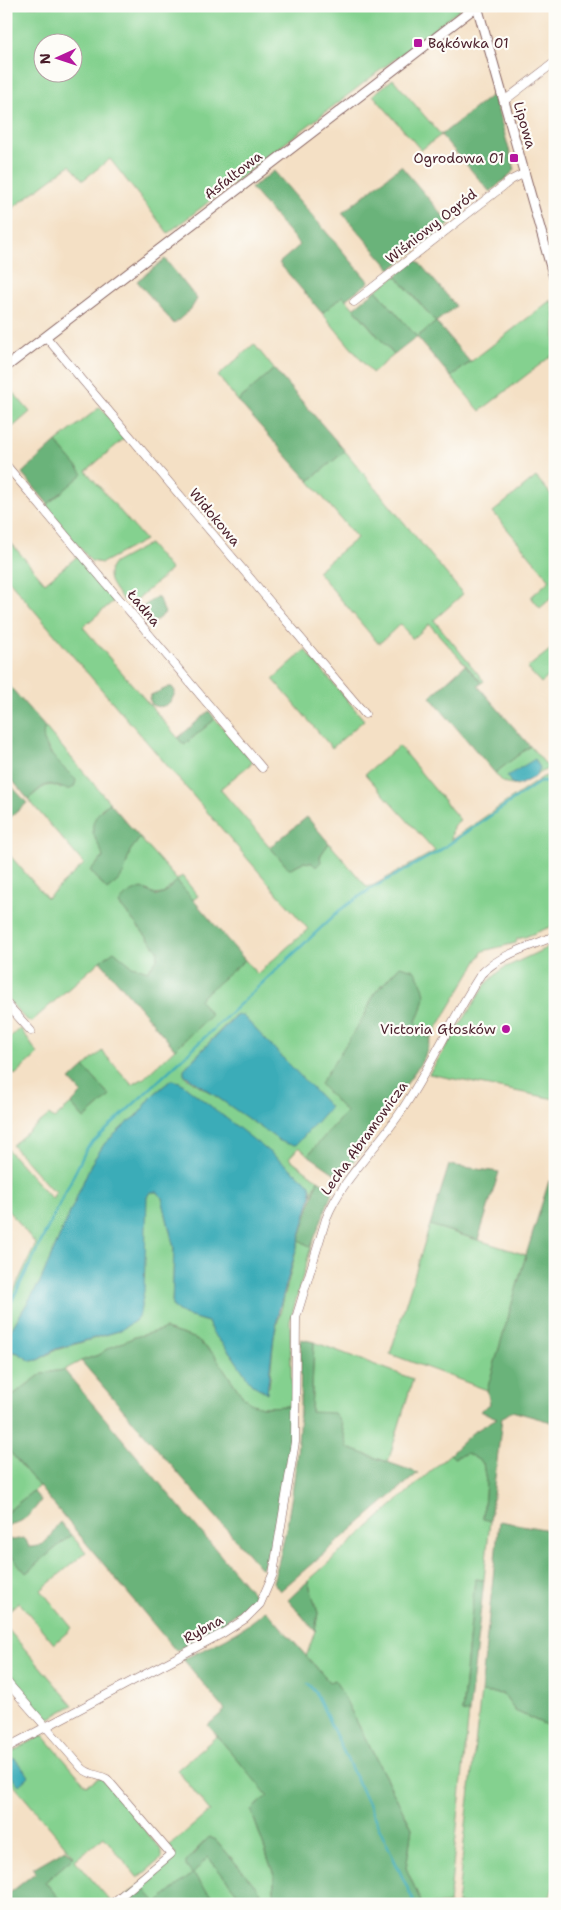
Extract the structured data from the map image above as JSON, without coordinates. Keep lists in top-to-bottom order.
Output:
{
  "streets": {
    "street": [
      "Lipowa",
      "Asfaltowa",
      "Wiśniowy Ogród",
      "Widokowa",
      "Ładna",
      "Lecha Abramowicza",
      "Rybna"
    ]
  },
  "crossings": [
    ["Lipowa", "Asfaltowa"],
    ["Lipowa", "Wiśniowy Ogród"],
    ["Asfaltowa", "Widokowa"],
    ["Lecha Abramowicza", "Rybna"]
  ],
  "places": {
    "transit": ["Bąkówka 01", "Ogrodowa 01"],
    "other": ["Victoria Głosków"]
  },
  "north": "left"
}
